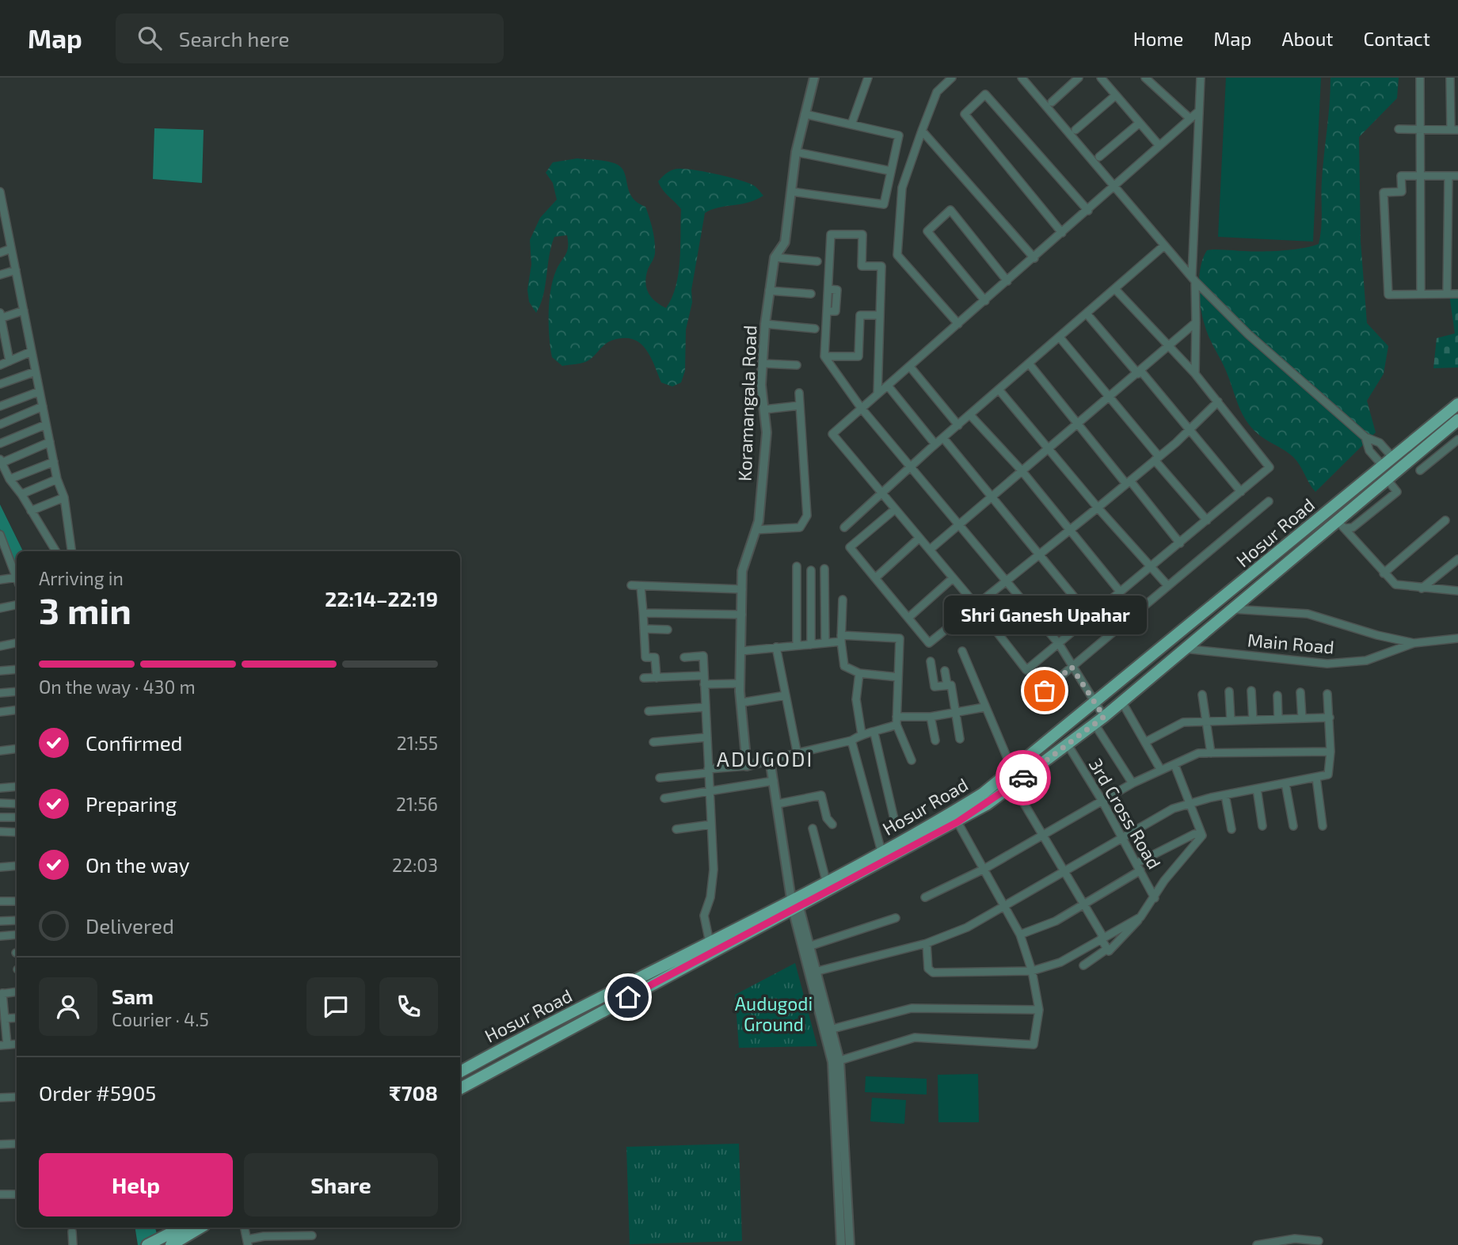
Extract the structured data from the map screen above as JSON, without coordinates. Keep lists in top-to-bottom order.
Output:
{
  "streets": {
    "main road": ["Hosur Road"],
    "street": ["Koramangala Road", "Main Road", "3rd Cross Road"]
  },
  "crossings": [
    ["Hosur Road", "Main Road"],
    ["Hosur Road", "3rd Cross Road"]
  ],
  "districts": ["ADUGODI"],
  "parks": ["Audugodi Ground"],
  "places": ["Shri Ganesh Upahar"],
  "page": {
    "header": "Map",
    "search": "Search here",
    "nav": [
      "Home",
      "Map",
      "About",
      "Contact"
    ],
    "heading": ["3 min", "Arriving in", "22:14–22:19"],
    "panel": [
      "Sam",
      "Courier · 4.5",
      "Order #5905",
      "₹708"
    ],
    "bubble": "Shri Ganesh Upahar",
    "bar": "On the way · 430 m",
    "list": [
      ["Confirmed", "21:55"],
      ["Preparing", "21:56"],
      ["On the way", "22:03"],
      "Delivered"
    ],
    "buttons": ["Help", "Share"]
  }
}
